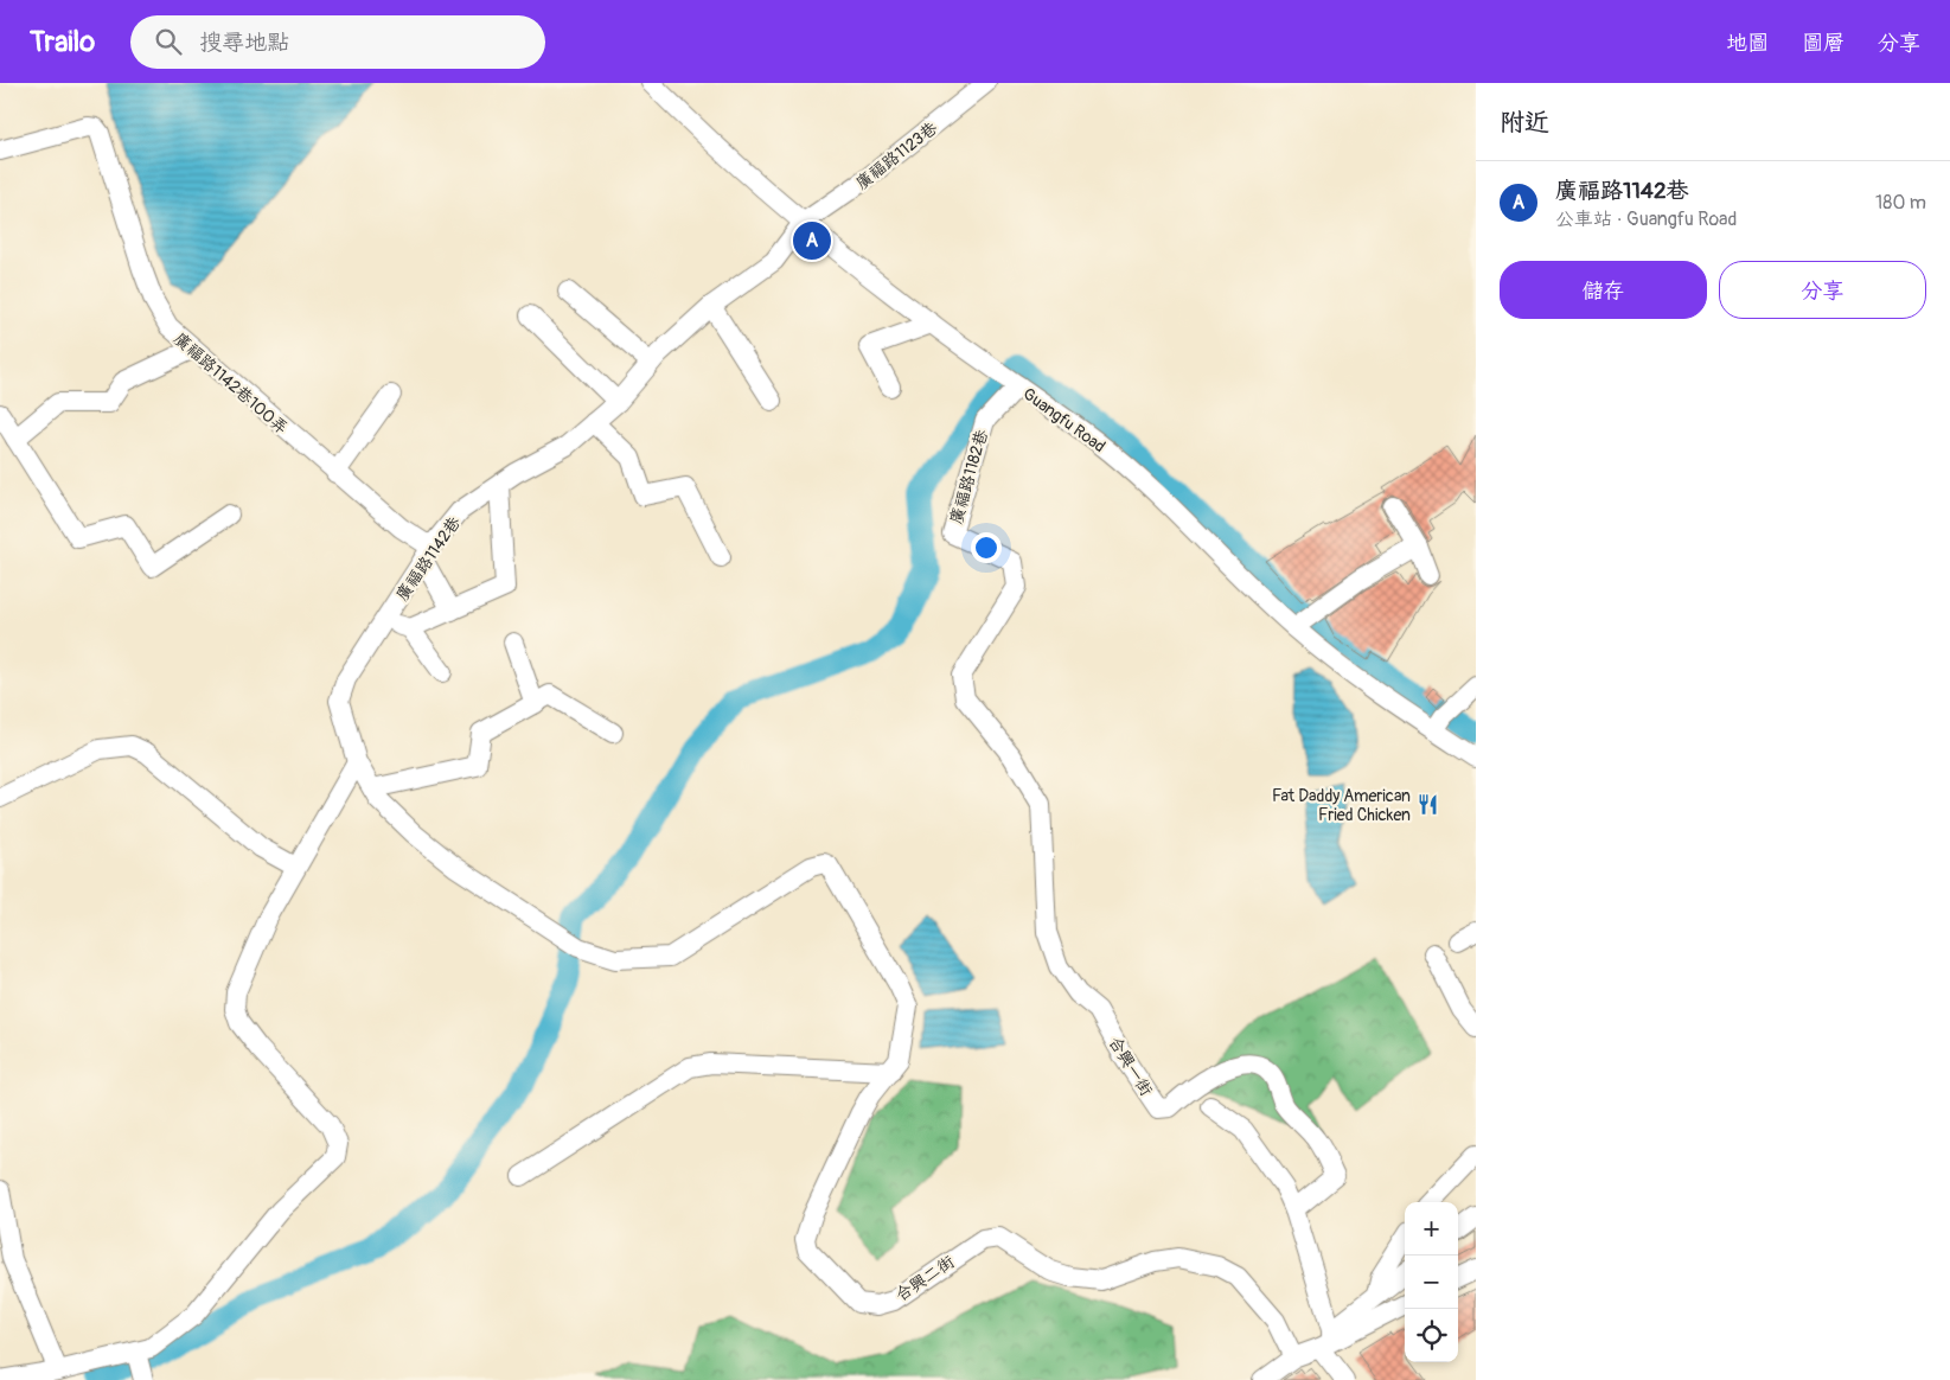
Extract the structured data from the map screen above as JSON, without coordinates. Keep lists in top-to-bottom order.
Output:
{
  "streets": {
    "street": [
      "廣福路1123巷",
      "廣福路1142巷100弄",
      "Guangfu Road",
      "廣福路1182巷",
      "廣福路1142巷",
      "合興一街",
      "合興二街"
    ]
  },
  "crossings": [
    ["廣福路1123巷", "Guangfu Road"],
    ["廣福路1123巷", "廣福路1142巷"],
    ["廣福路1142巷100弄", "廣福路1142巷"],
    ["Guangfu Road", "廣福路1182巷"],
    ["Guangfu Road", "廣福路1142巷"],
    ["廣福路1182巷", "合興一街"],
    ["廣福路1142巷", "合興二街"]
  ],
  "places": {
    "restaurant": ["Fat Daddy American Fried Chicken"]
  },
  "page": {
    "header": "Trailo",
    "search": "搜尋地點",
    "nav": ["地圖", "圖層", "分享"],
    "heading": "附近",
    "list": [
      {
        "mark": "A",
        "name": "廣福路1142巷",
        "note": "公車站 · Guangfu Road",
        "value": "180 m"
      }
    ],
    "pins": "A",
    "buttons": ["儲存", "分享"],
    "map_buttons": ["+", "−"]
  }
}
